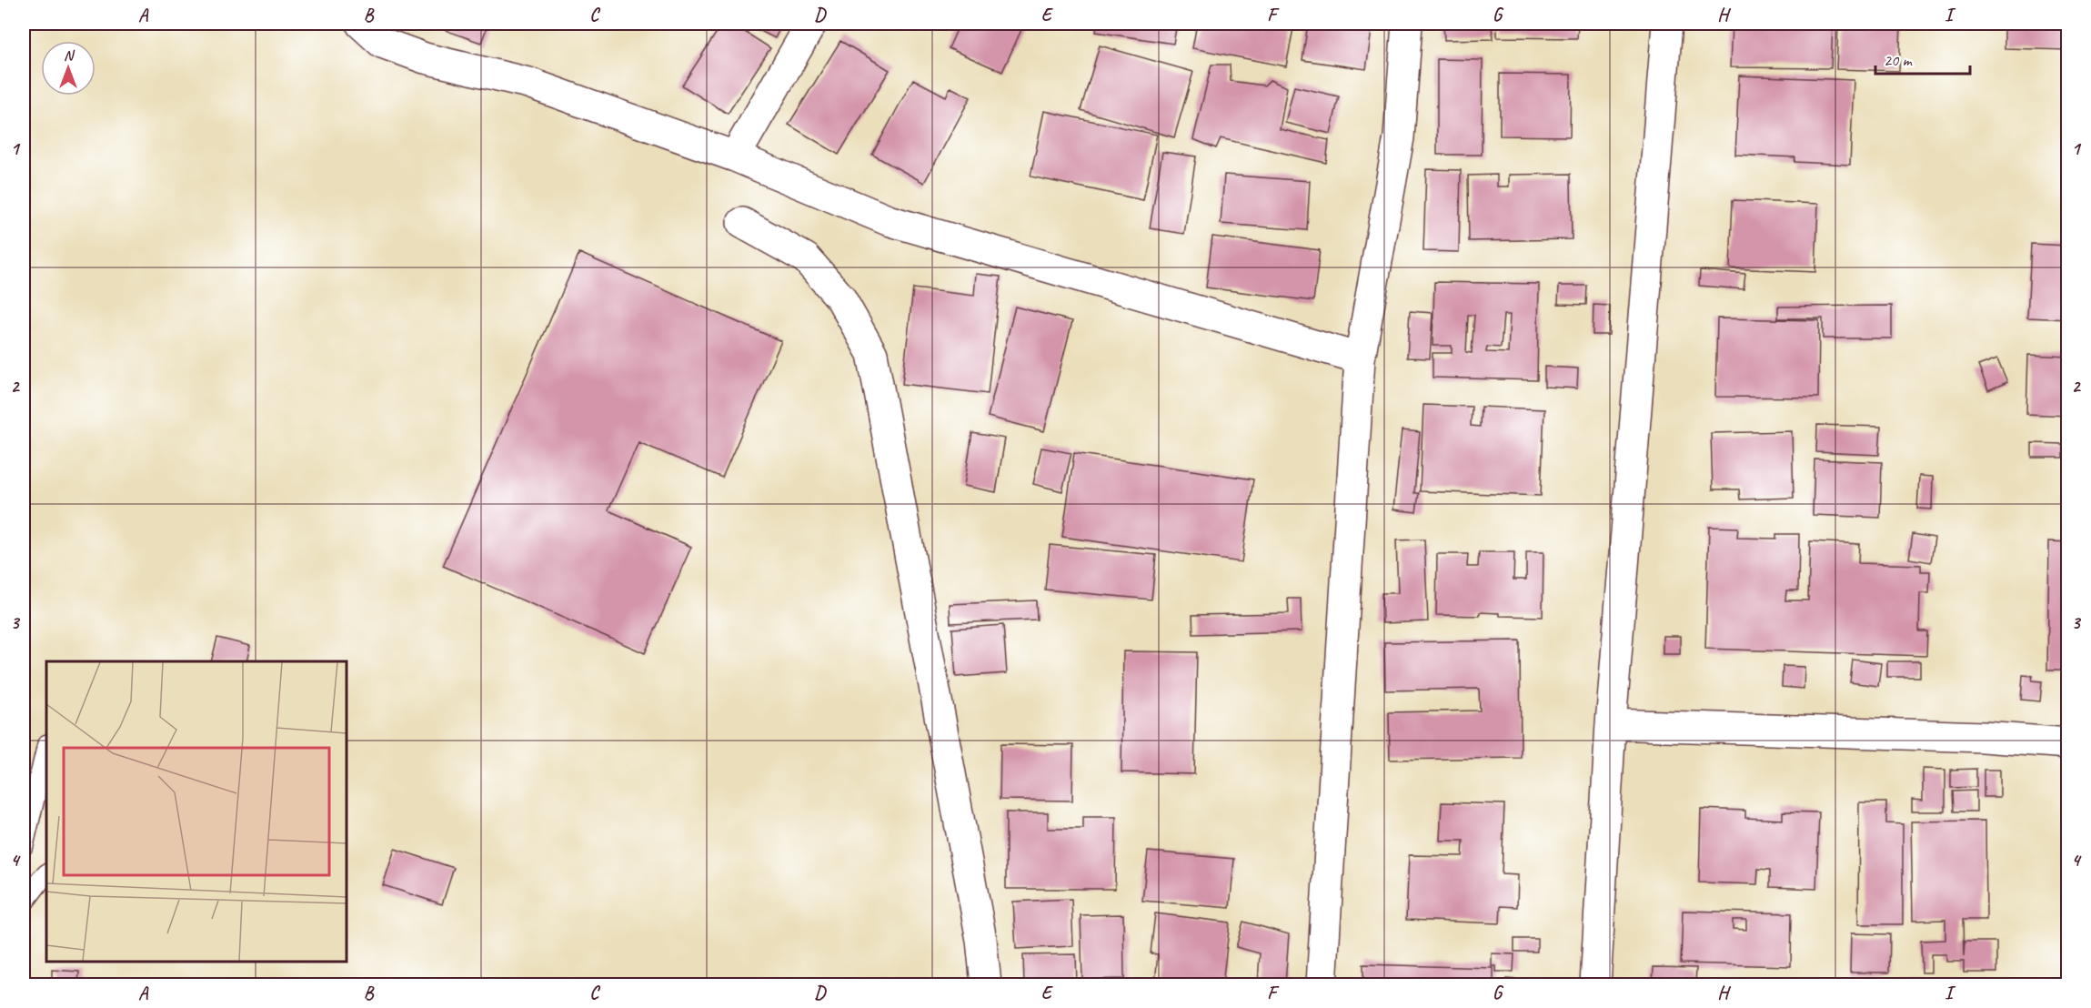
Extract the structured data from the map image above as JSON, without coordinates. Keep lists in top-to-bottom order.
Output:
{
  "scale_bar": "20 m",
  "north": "top",
  "grid": {
    "columns": [
      "A",
      "B",
      "C",
      "D",
      "E",
      "F",
      "G",
      "H",
      "I"
    ],
    "rows": [
      "1",
      "2",
      "3",
      "4"
    ]
  }
}
